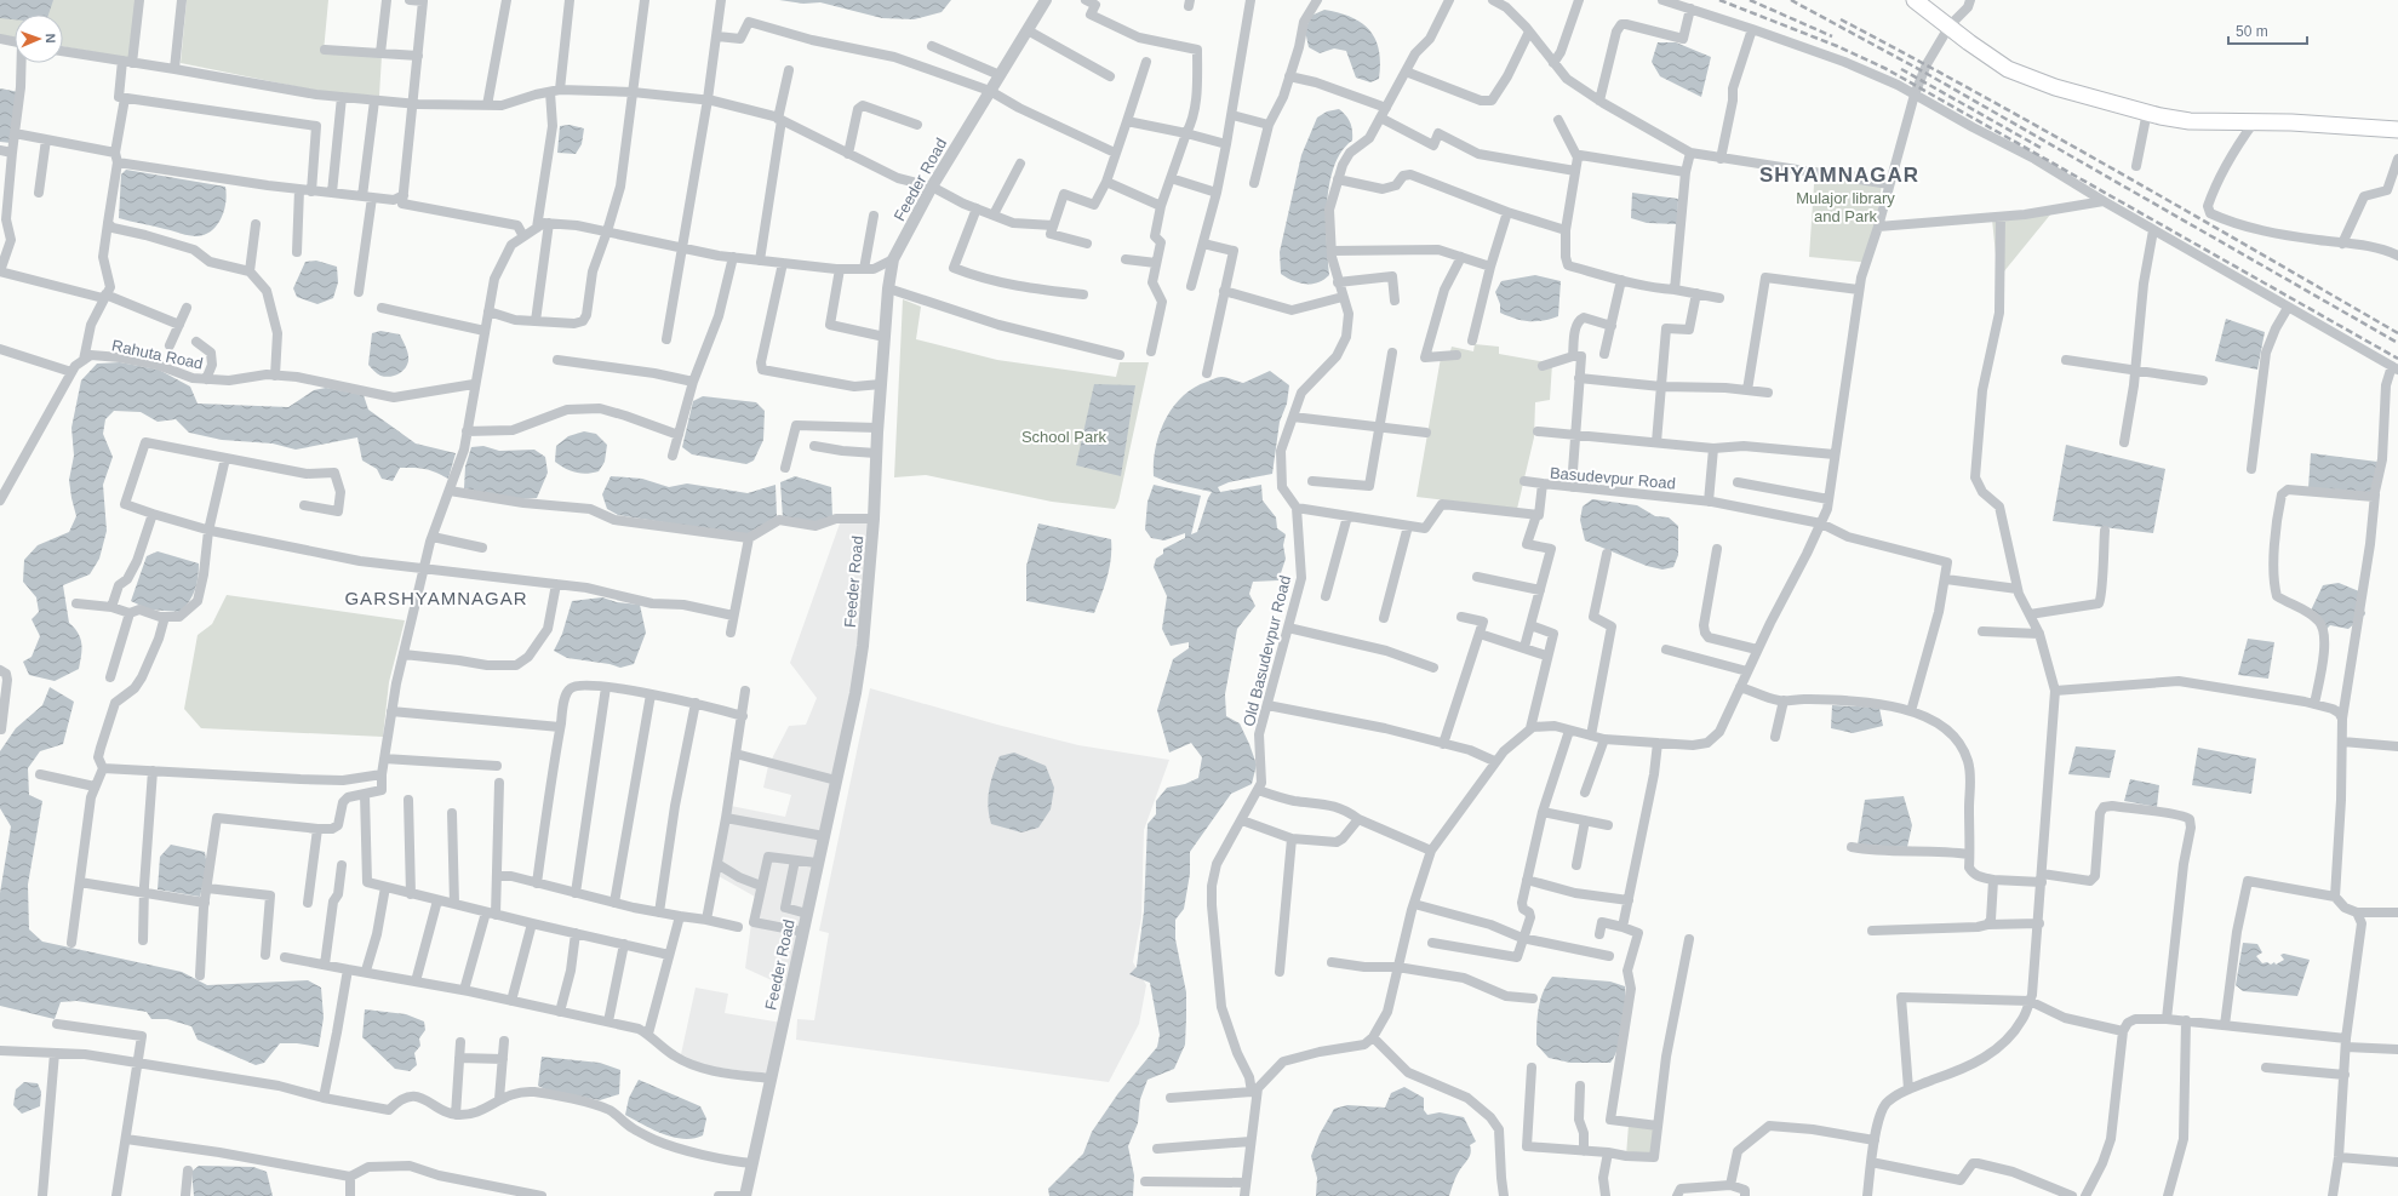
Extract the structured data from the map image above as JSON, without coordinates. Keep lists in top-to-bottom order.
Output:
{
  "streets": {
    "street": [
      "Feeder Road",
      "Rahuta Road",
      "Basudevpur Road",
      "Old Basudevpur Road"
    ]
  },
  "districts": ["SHYAMNAGAR", "GARSHYAMNAGAR"],
  "parks": ["Mulajor library and Park", "School Park"],
  "scale_bar": "50 m",
  "north": "right"
}
